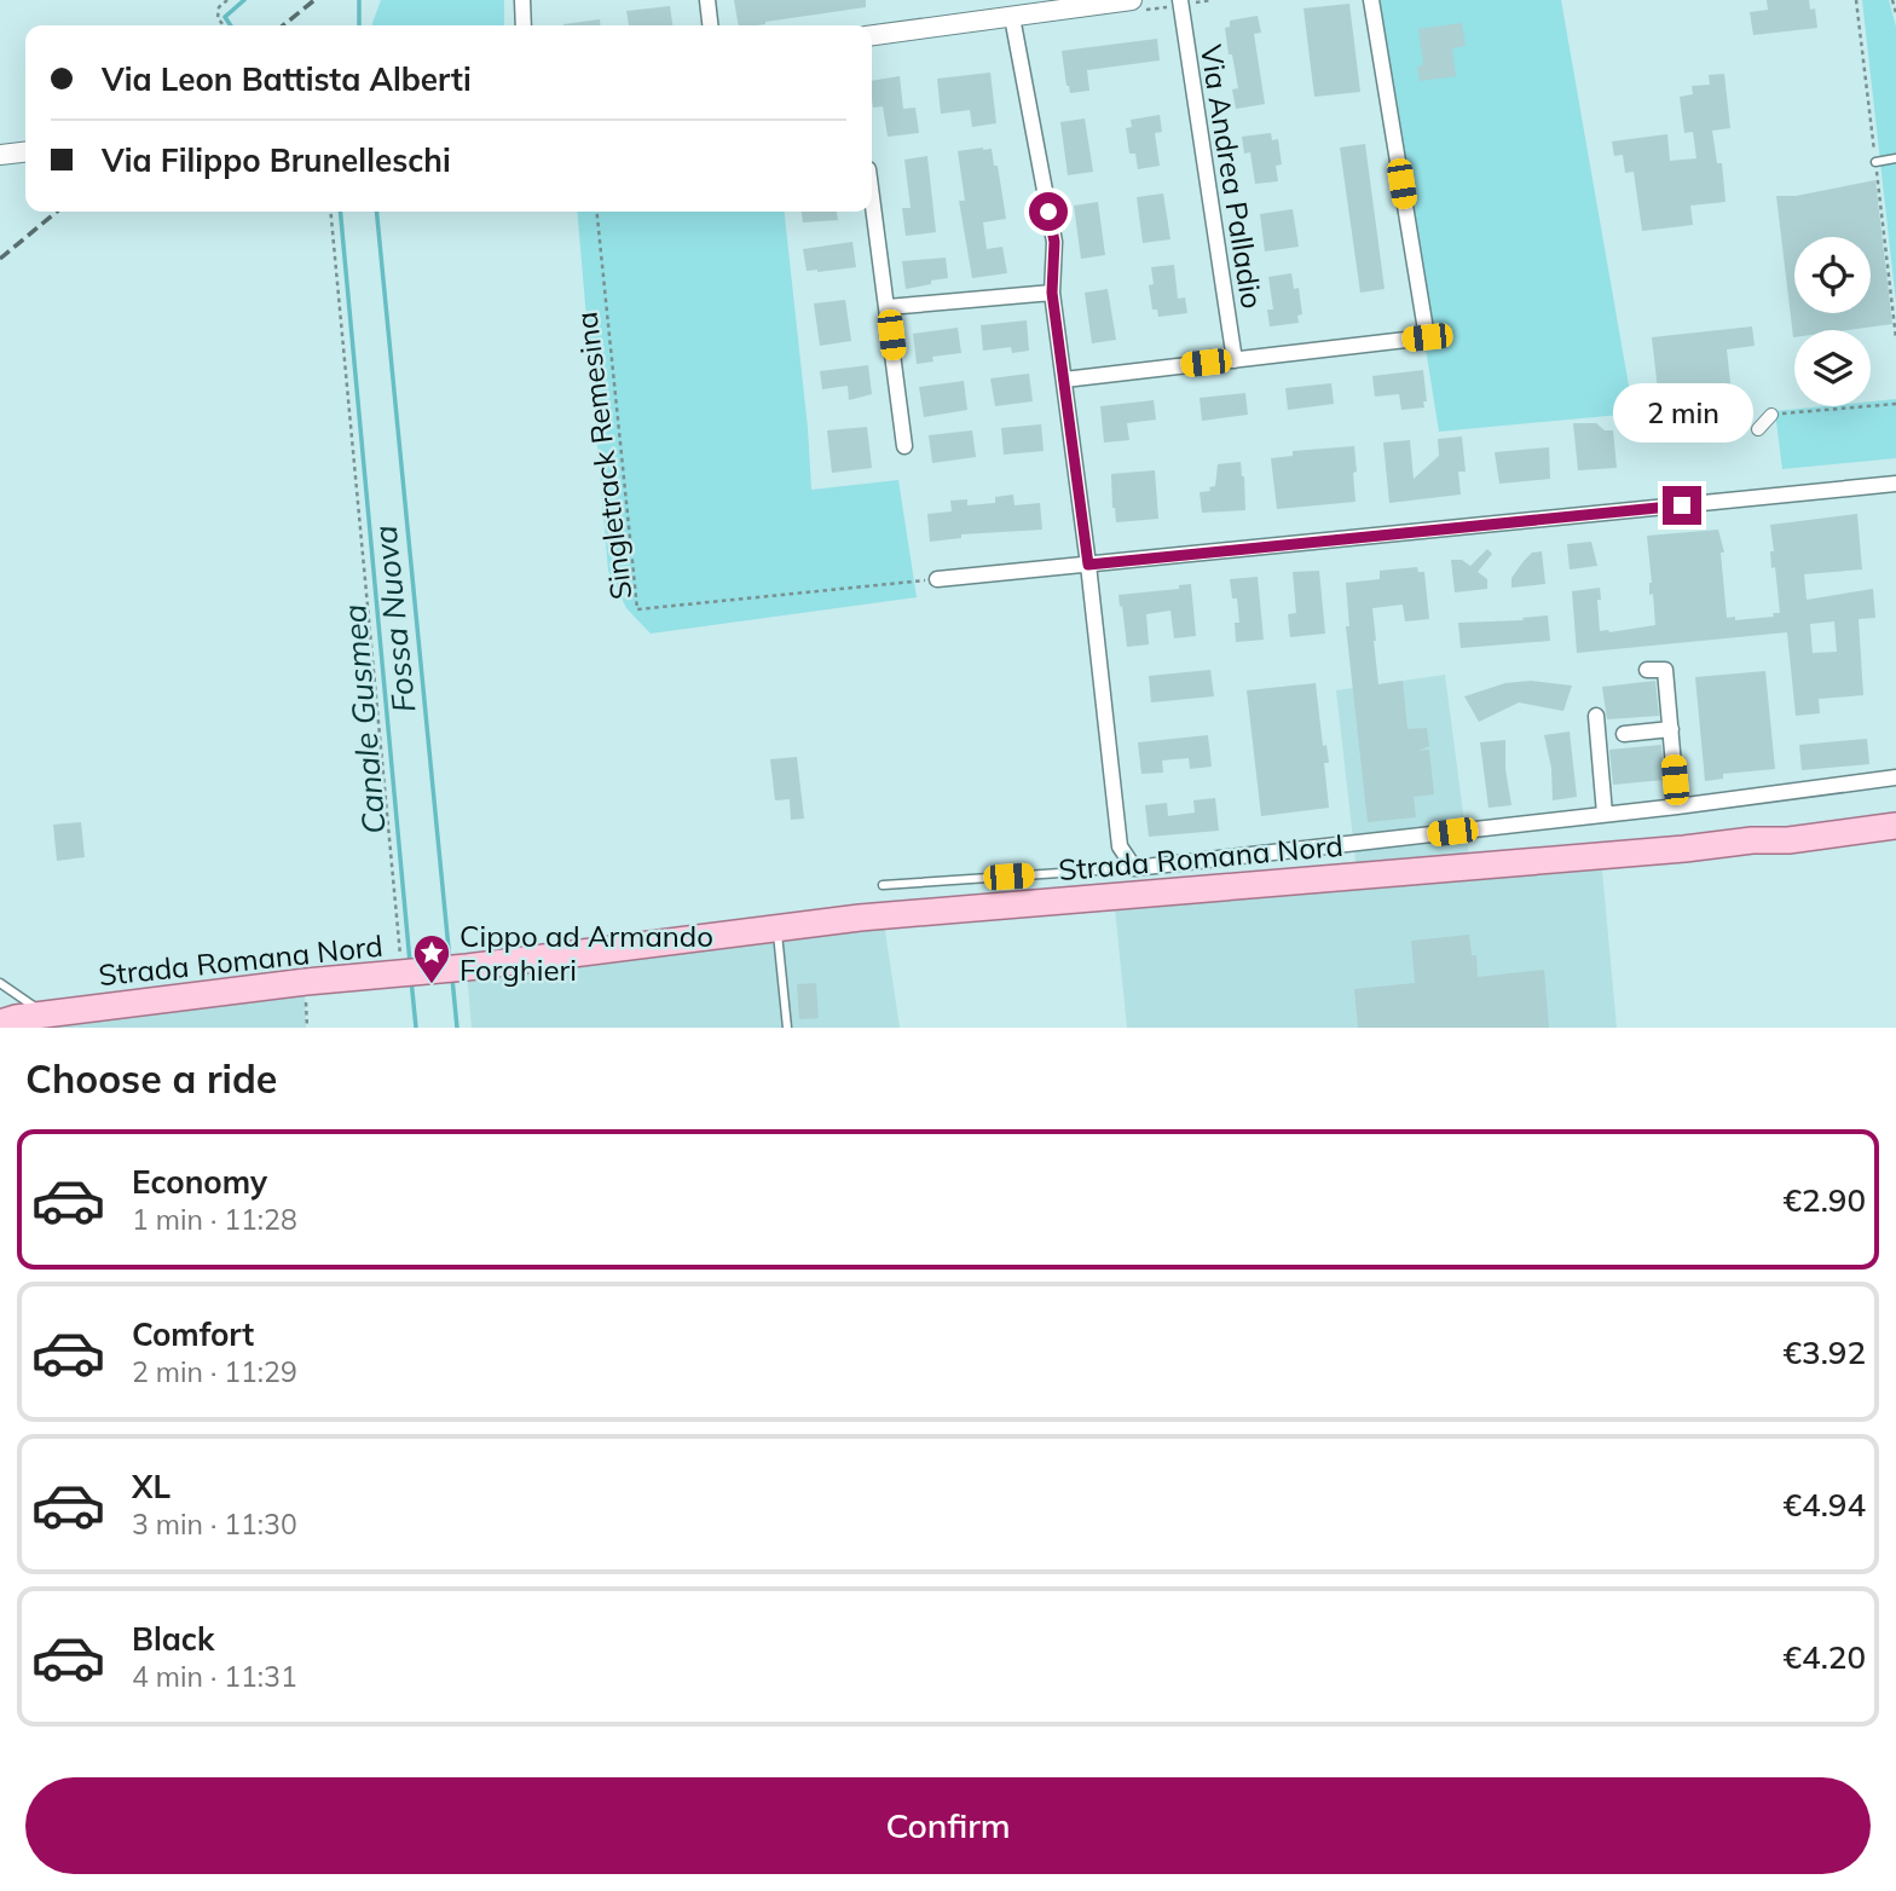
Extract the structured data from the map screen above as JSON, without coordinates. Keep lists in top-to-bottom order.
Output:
{
  "streets": {
    "main road": ["Strada Romana Nord"],
    "street": ["Via Andrea Palladio"],
    "path": ["Singletrack Remesina"]
  },
  "water": ["Fossa Nuova", "Canale Gusmea"],
  "places": {
    "place": ["Cippo ad Armando Forghieri"]
  },
  "page": {
    "banner": ["Via Leon Battista Alberti", "Via Filippo Brunelleschi"],
    "bubble": "2 min",
    "heading": "Choose a ride",
    "list": [
      {
        "name": "Economy",
        "note": "1 min · 11:28",
        "value": "€2.90"
      },
      {
        "name": "Comfort",
        "note": "2 min · 11:29",
        "value": "€3.92"
      },
      {
        "name": "XL",
        "note": "3 min · 11:30",
        "value": "€4.94"
      },
      {
        "name": "Black",
        "note": "4 min · 11:31",
        "value": "€4.20"
      }
    ],
    "buttons": "Confirm"
  }
}
